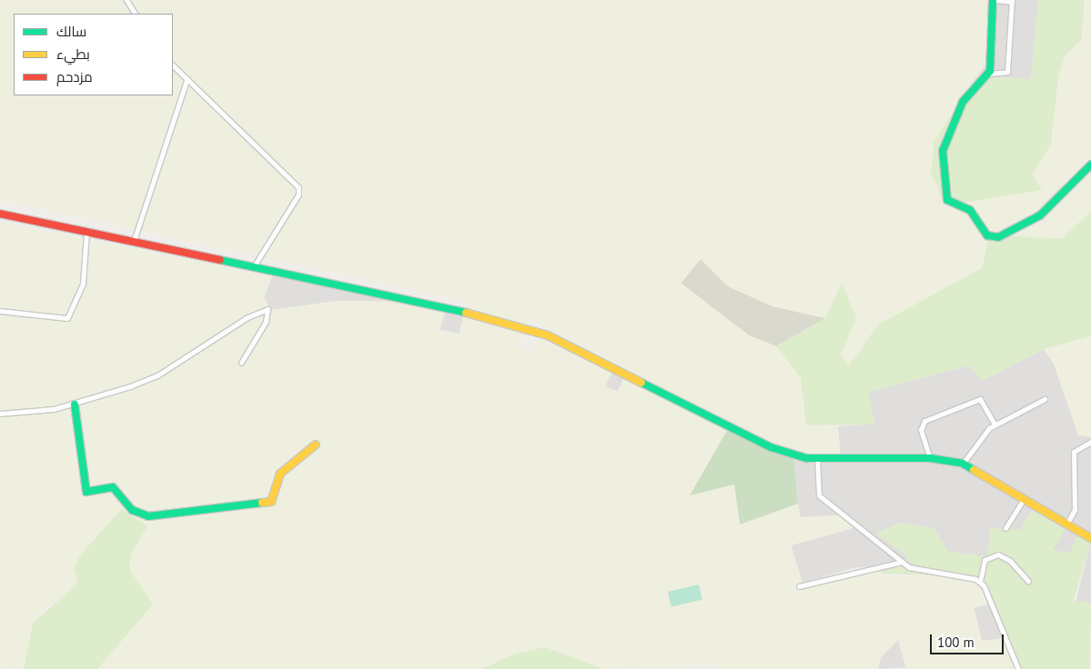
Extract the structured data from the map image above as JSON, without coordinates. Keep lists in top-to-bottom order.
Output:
{
  "legend": ["سالك", "بطيء", "مزدحم"],
  "scale_bar": "100 m"
}
